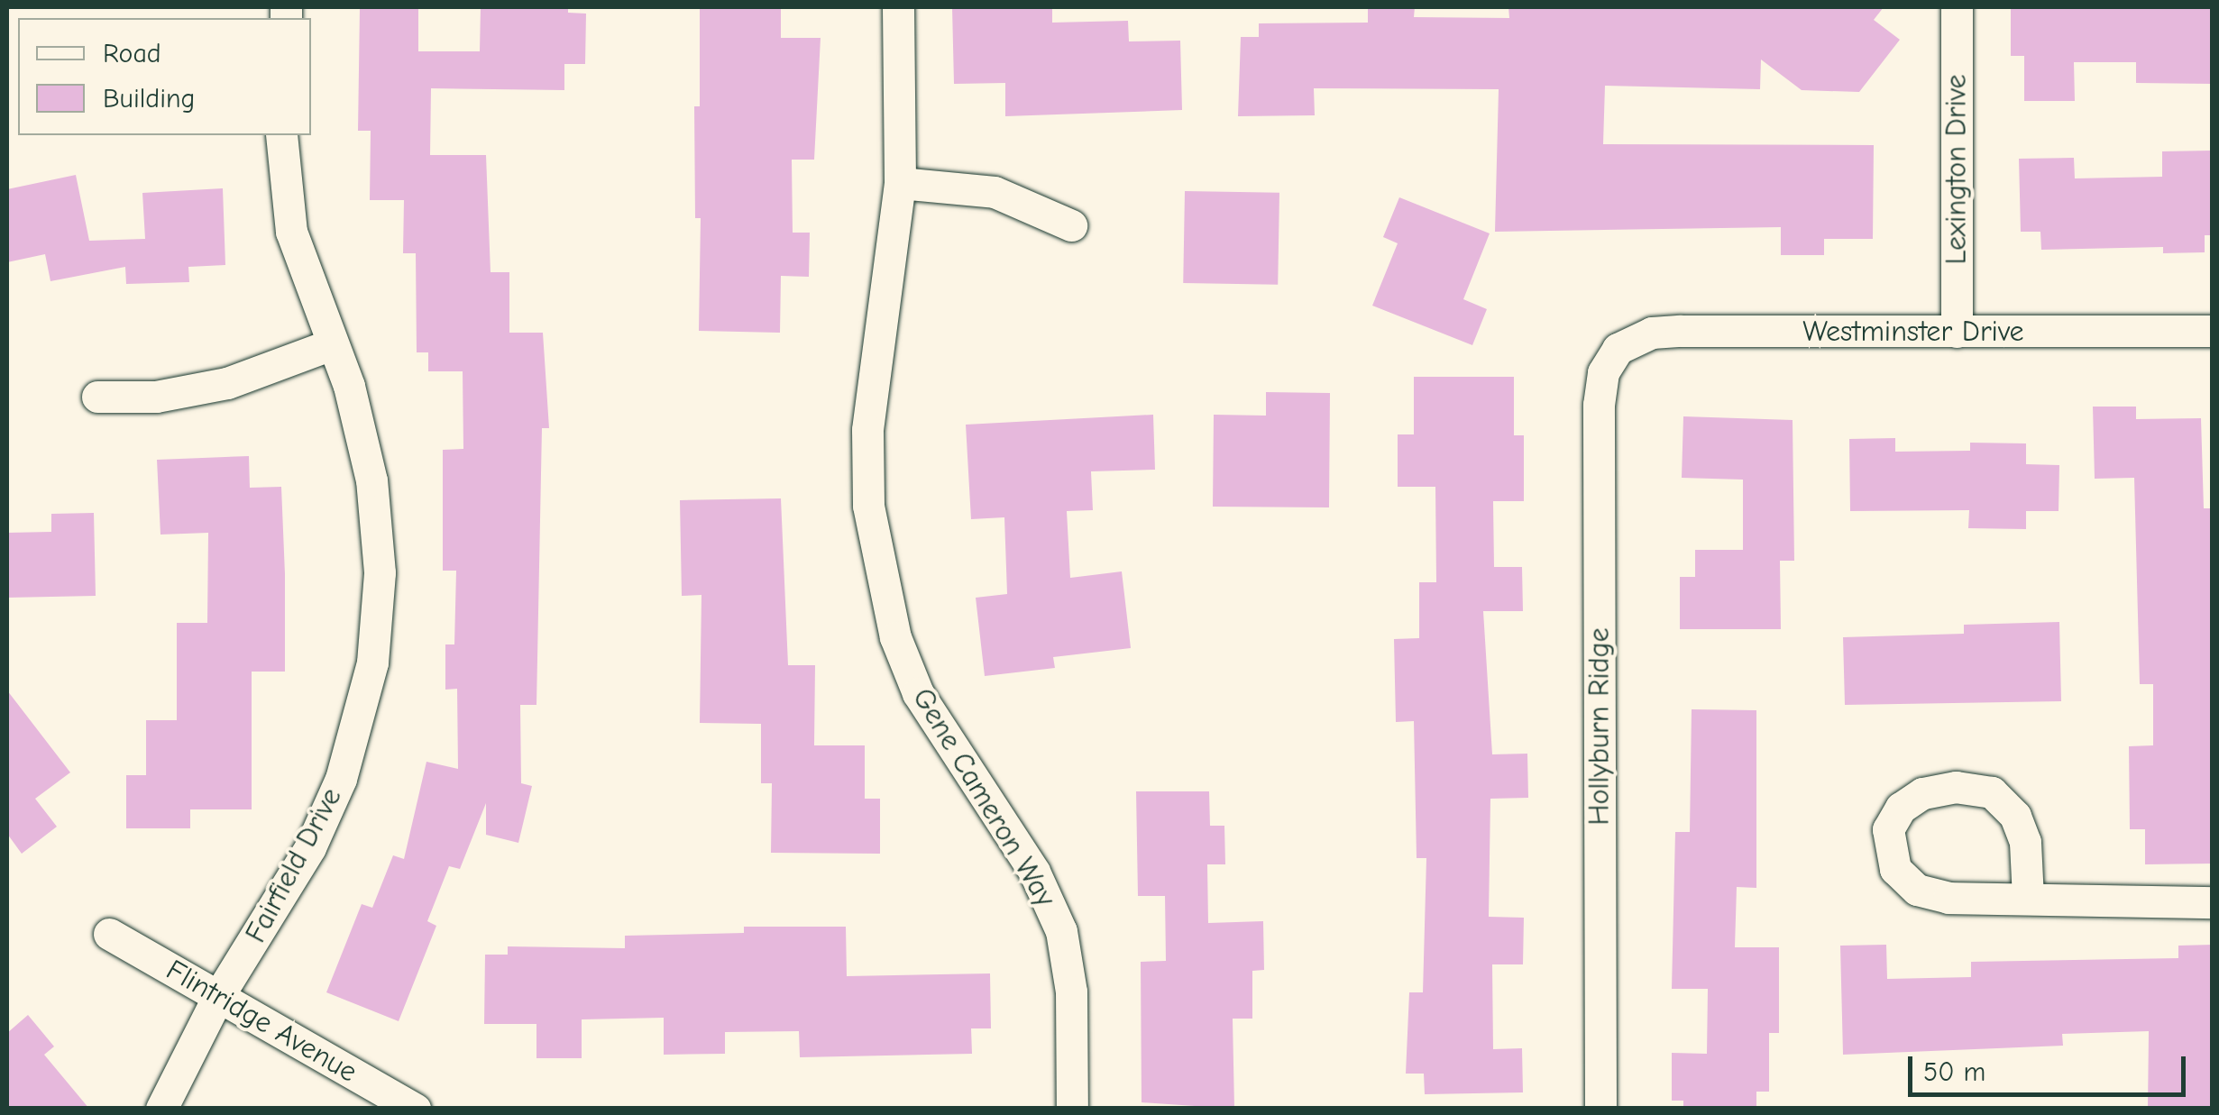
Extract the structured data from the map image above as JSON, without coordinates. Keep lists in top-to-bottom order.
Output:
{
  "streets": {
    "street": [
      "Lexington Drive",
      "Westminster Drive",
      "Hollyburn Ridge",
      "Gene Cameron Way",
      "Fairfield Drive",
      "Flintridge Avenue"
    ]
  },
  "crossings": [
    ["Lexington Drive", "Westminster Drive"],
    ["Westminster Drive", "Hollyburn Ridge"],
    ["Fairfield Drive", "Flintridge Avenue"]
  ],
  "legend": ["Road", "Building"],
  "scale_bar": "50 m"
}
